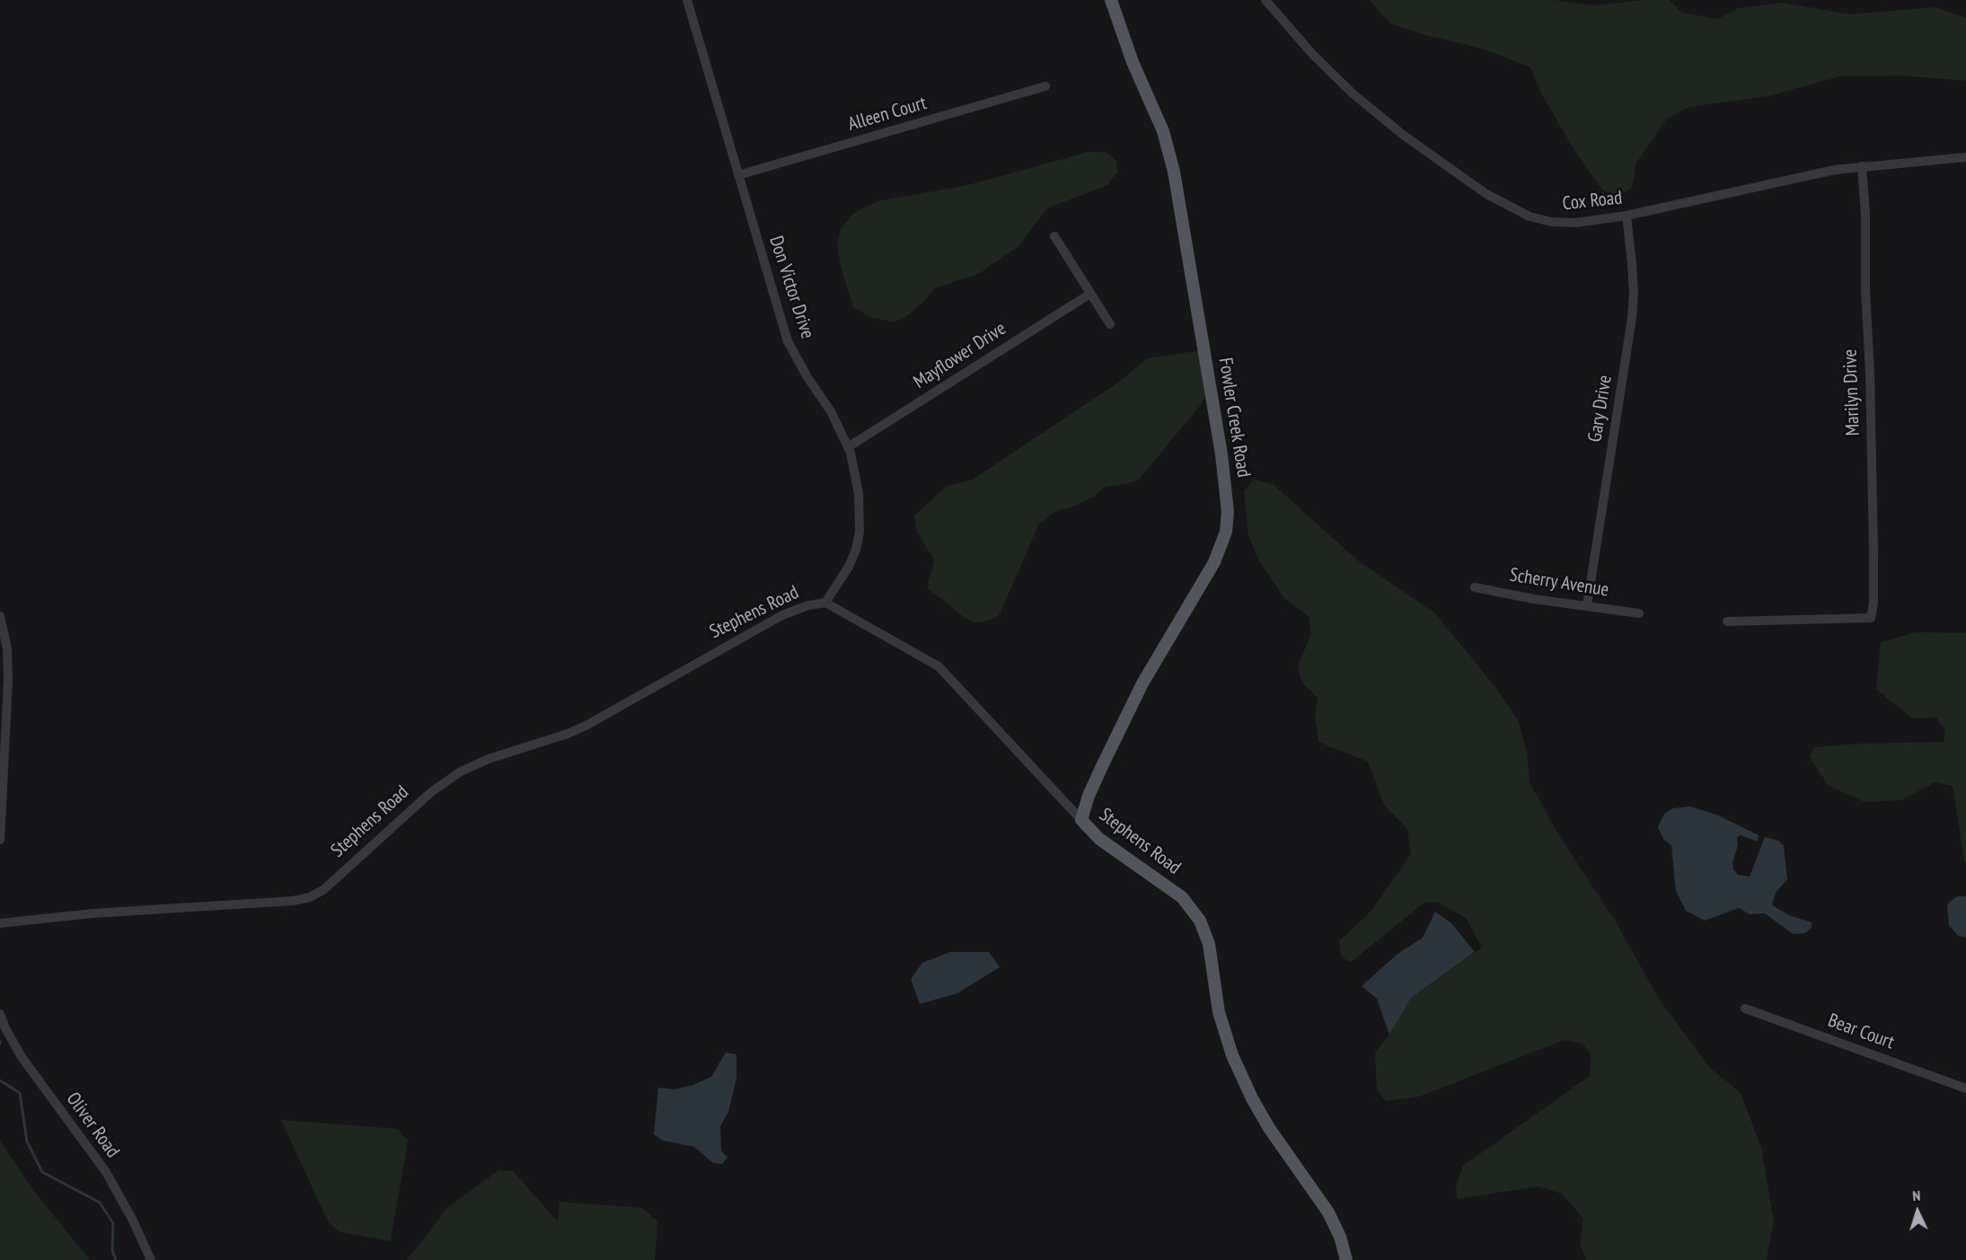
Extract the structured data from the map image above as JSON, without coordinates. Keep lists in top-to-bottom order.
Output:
{
  "streets": {
    "main road": ["Fowler Creek Road", "Stephens Road"],
    "street": [
      "Alleen Court",
      "Cox Road",
      "Don Victor Drive",
      "Mayflower Drive",
      "Marilyn Drive",
      "Gary Drive",
      "Scherry Avenue",
      "Bear Court",
      "Oliver Road"
    ]
  },
  "crossings": [
    ["Alleen Court", "Don Victor Drive"],
    ["Cox Road", "Marilyn Drive"],
    ["Cox Road", "Gary Drive"],
    ["Don Victor Drive", "Mayflower Drive"],
    ["Don Victor Drive", "Stephens Road"],
    ["Gary Drive", "Scherry Avenue"],
    ["Fowler Creek Road", "Stephens Road"]
  ],
  "north": "top"
}
